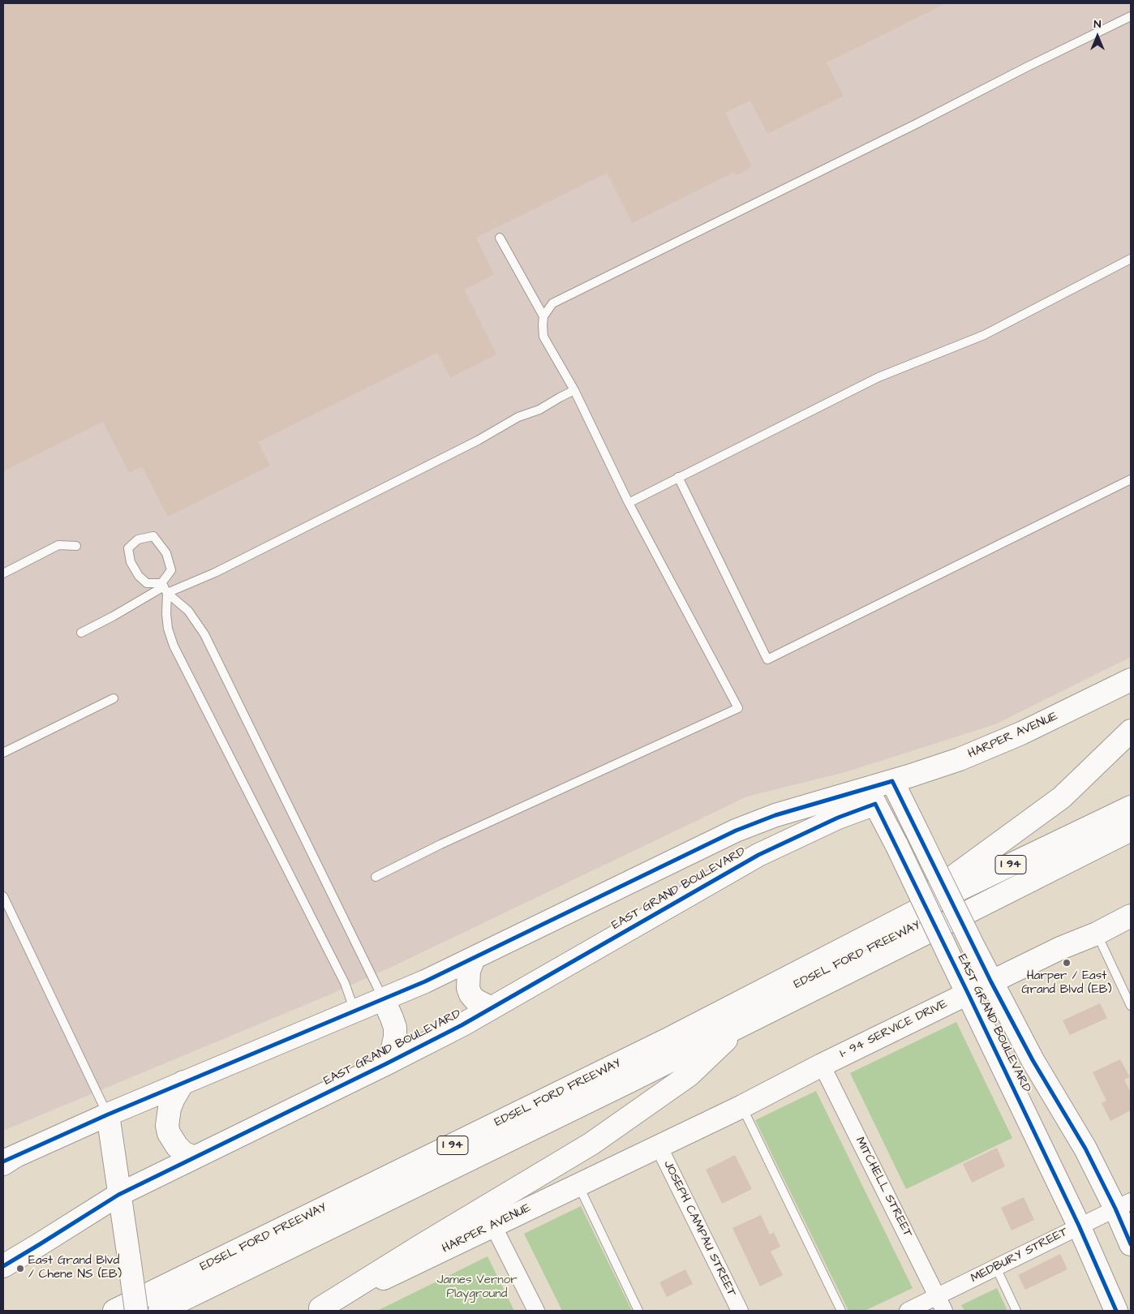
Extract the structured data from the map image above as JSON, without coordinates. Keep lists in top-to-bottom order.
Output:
{
  "streets": {
    "main road": [
      "HARPER AVENUE",
      "I 94",
      "EAST GRAND BOULEVARD",
      "EDSEL FORD FREEWAY",
      "I- 94 SERVICE DRIVE"
    ],
    "street": ["MITCHELL STREET", "JOSEPH CAMPAU STREET", "MEDBURY STREET"]
  },
  "crossings": [
    ["HARPER AVENUE", "EAST GRAND BOULEVARD"],
    ["HARPER AVENUE", "I- 94 SERVICE DRIVE"],
    ["HARPER AVENUE", "JOSEPH CAMPAU STREET"],
    ["EAST GRAND BOULEVARD", "I- 94 SERVICE DRIVE"],
    ["EAST GRAND BOULEVARD", "MEDBURY STREET"],
    ["I- 94 SERVICE DRIVE", "MITCHELL STREET"],
    ["I- 94 SERVICE DRIVE", "JOSEPH CAMPAU STREET"],
    ["MITCHELL STREET", "MEDBURY STREET"]
  ],
  "parks": ["James Vernor Playground"],
  "places": ["Harper / East Grand Blvd (EB)", "East Grand Blvd / Chene NS (EB)"],
  "north": "top"
}
